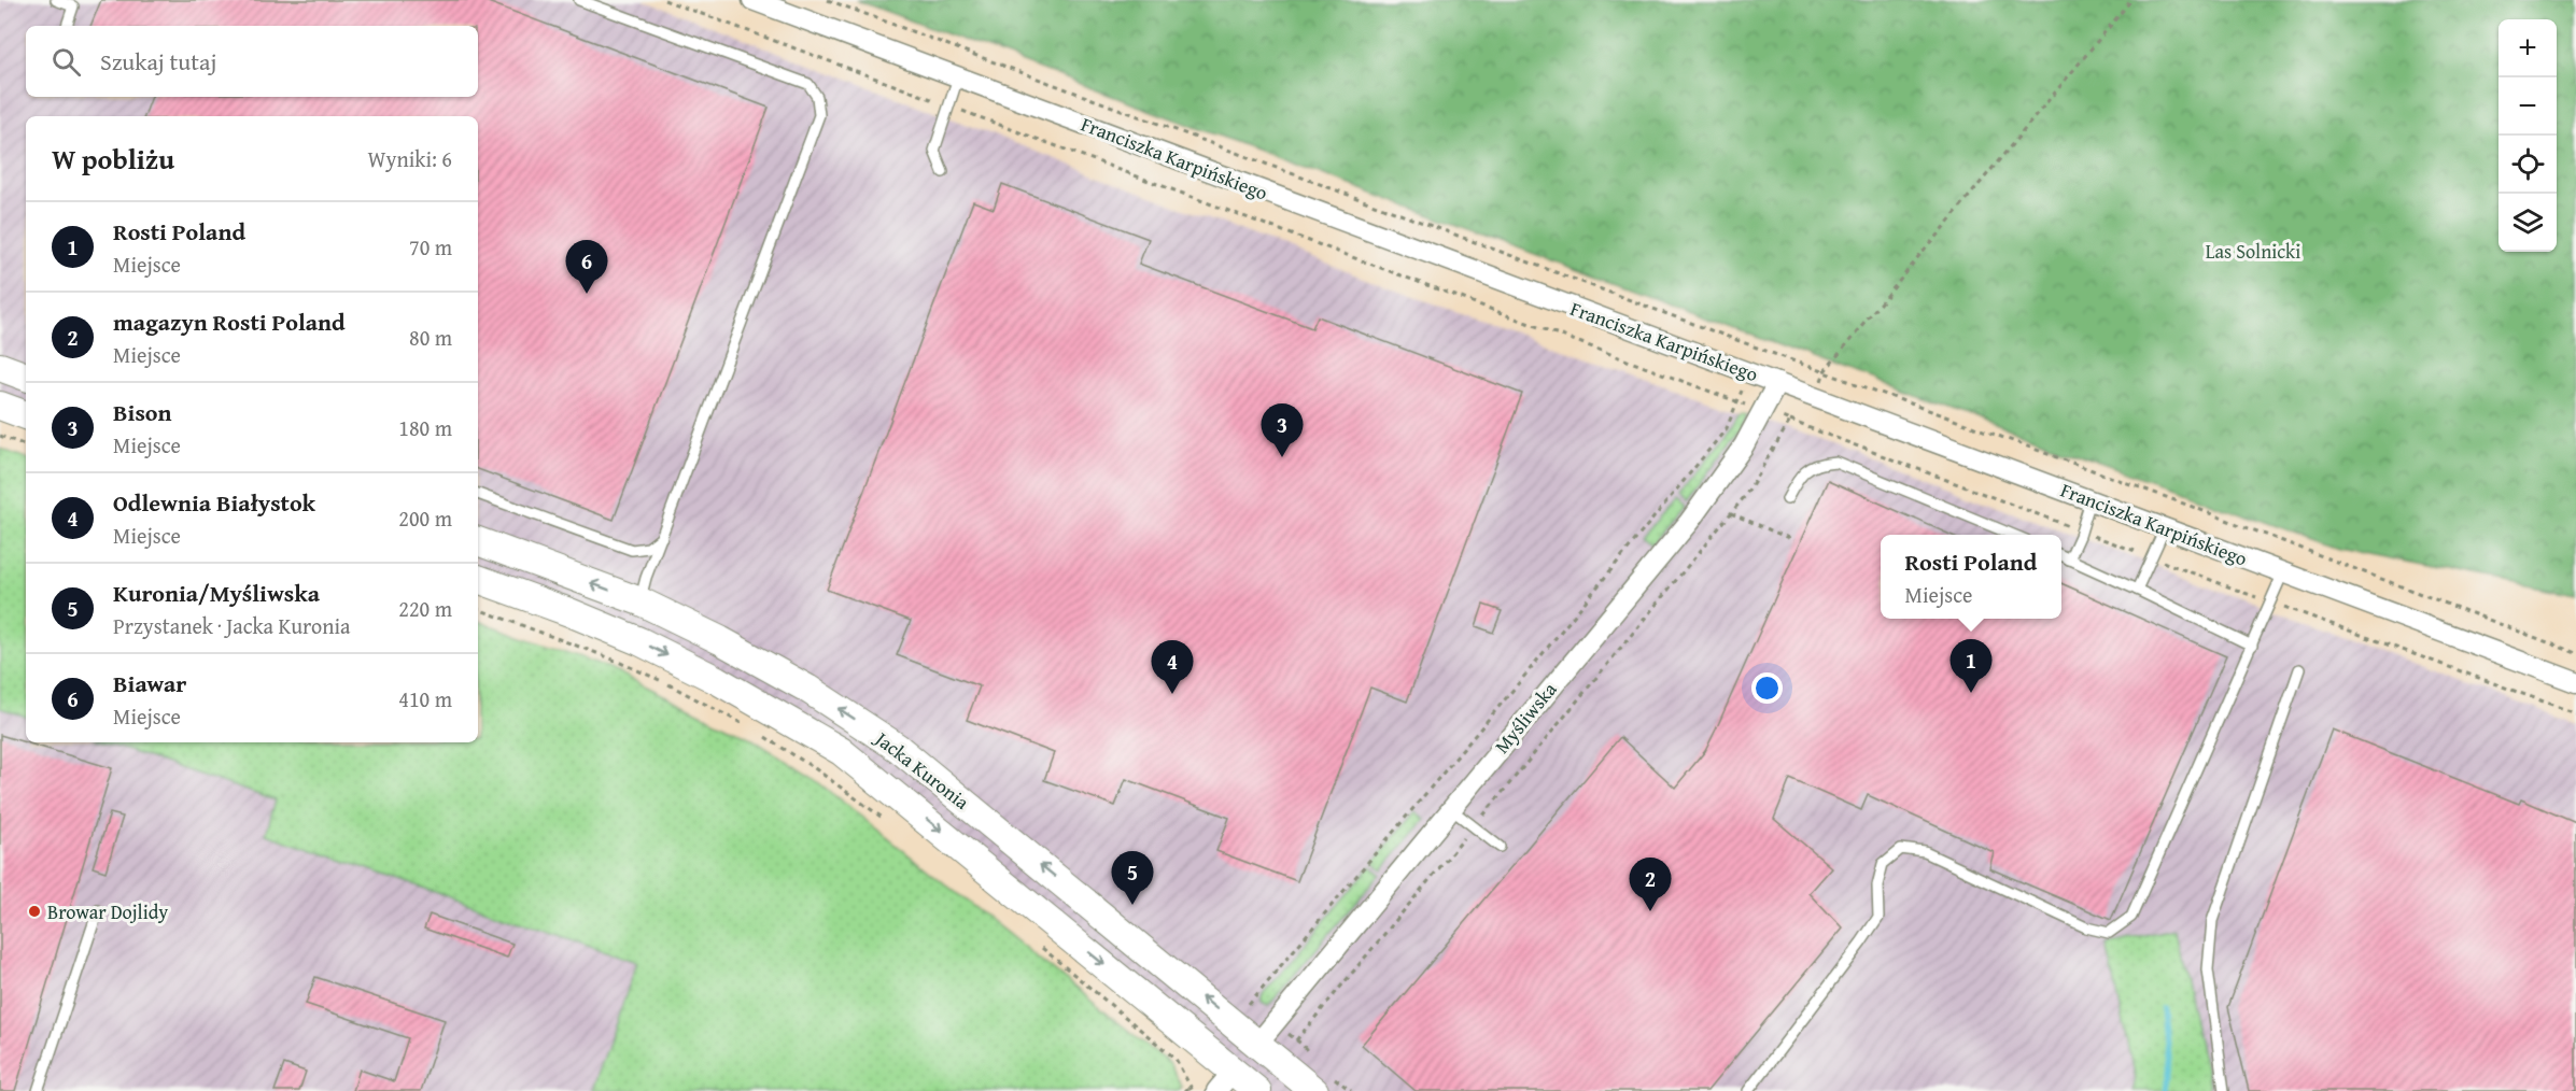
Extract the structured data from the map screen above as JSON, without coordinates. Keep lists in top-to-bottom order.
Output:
{
  "streets": {
    "main road": ["Jacka Kuronia"],
    "street": ["Franciszka Karpińskiego", "Myśliwska"]
  },
  "crossings": [
    ["Franciszka Karpińskiego", "Myśliwska"],
    ["Myśliwska", "Jacka Kuronia"]
  ],
  "parks": ["Las Solnicki"],
  "places": ["Browar Dojlidy"],
  "page": {
    "map_buttons": ["+", "−"],
    "search": "Szukaj tutaj",
    "heading": ["W pobliżu", "Wyniki: 6"],
    "list": [
      {
        "mark": "1",
        "name": "Rosti Poland",
        "note": "Miejsce",
        "value": "70 m"
      },
      {
        "mark": "2",
        "name": "magazyn Rosti Poland",
        "note": "Miejsce",
        "value": "80 m"
      },
      {
        "mark": "3",
        "name": "Bison",
        "note": "Miejsce",
        "value": "180 m"
      },
      {
        "mark": "4",
        "name": "Odlewnia Białystok",
        "note": "Miejsce",
        "value": "200 m"
      },
      {
        "mark": "5",
        "name": "Kuronia/Myśliwska",
        "note": "Przystanek · Jacka Kuronia",
        "value": "220 m"
      },
      {
        "mark": "6",
        "name": "Biawar",
        "note": "Miejsce",
        "value": "410 m"
      }
    ],
    "pins": [
      "6",
      "3",
      "1",
      "4",
      "5",
      "2"
    ],
    "popup": ["Rosti Poland", "Miejsce"]
  }
}
